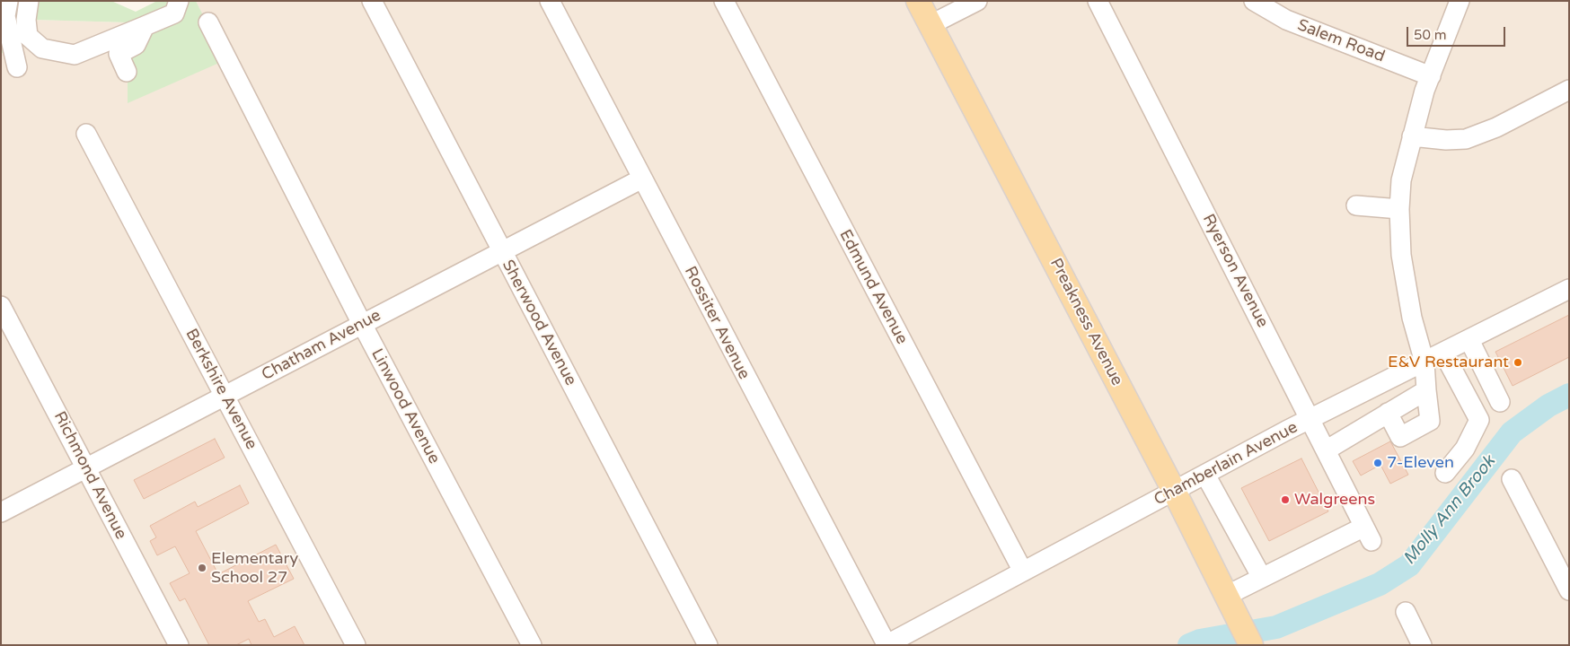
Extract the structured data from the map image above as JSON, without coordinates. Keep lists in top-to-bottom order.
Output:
{
  "streets": {
    "main road": ["Preakness Avenue"],
    "street": [
      "Salem Road",
      "Ryerson Avenue",
      "Edmund Avenue",
      "Sherwood Avenue",
      "Rossiter Avenue",
      "Chatham Avenue",
      "Berkshire Avenue",
      "Linwood Avenue",
      "Chamberlain Avenue",
      "Richmond Avenue"
    ]
  },
  "crossings": [
    ["Ryerson Avenue", "Chamberlain Avenue"],
    ["Edmund Avenue", "Chamberlain Avenue"],
    ["Preakness Avenue", "Chamberlain Avenue"],
    ["Sherwood Avenue", "Chatham Avenue"],
    ["Rossiter Avenue", "Chatham Avenue"],
    ["Rossiter Avenue", "Chamberlain Avenue"],
    ["Chatham Avenue", "Berkshire Avenue"],
    ["Chatham Avenue", "Linwood Avenue"],
    ["Chatham Avenue", "Richmond Avenue"]
  ],
  "water": ["Molly Ann Brook"],
  "places": [
    "E&V Restaurant",
    "7-Eleven",
    "Walgreens",
    "Elementary School 27"
  ],
  "scale_bar": "50 m"
}
